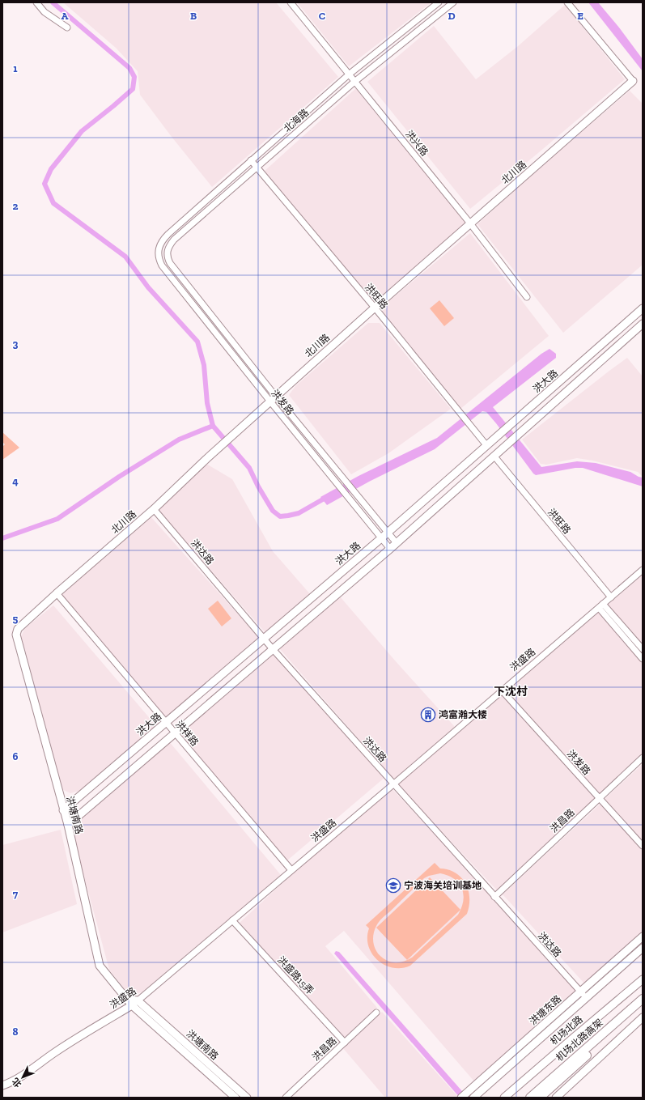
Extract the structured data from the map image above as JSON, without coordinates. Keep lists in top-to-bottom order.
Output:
{
  "streets": {
    "highway": ["机场北路高架"],
    "main road": [
      "北川路",
      "洪大路",
      "洪盛路",
      "洪塘南路",
      "洪塘东路",
      "机场北路"
    ],
    "street": [
      "北海路",
      "洪兴路",
      "洪旺路",
      "洪发路",
      "洪达路",
      "洪祥路",
      "洪昌路",
      "洪盛路15弄"
    ]
  },
  "crossings": [
    ["北海路", "洪兴路"],
    ["北海路", "洪旺路"],
    ["北海路", "洪发路"],
    ["洪兴路", "北川路"],
    ["北川路", "洪旺路"],
    ["北川路", "洪发路"],
    ["北川路", "洪达路"],
    ["北川路", "洪祥路"],
    ["北川路", "洪塘南路"],
    ["洪旺路", "洪大路"],
    ["洪旺路", "洪盛路"],
    ["洪大路", "洪发路"],
    ["洪大路", "洪达路"],
    ["洪大路", "洪祥路"],
    ["洪大路", "洪塘南路"],
    ["洪发路", "洪盛路"],
    ["洪发路", "洪昌路"],
    ["洪达路", "洪盛路"],
    ["洪达路", "洪昌路"],
    ["洪达路", "洪塘东路"],
    ["洪盛路", "洪祥路"],
    ["洪盛路", "洪塘南路"],
    ["洪盛路", "洪盛路15弄"],
    ["洪昌路", "洪盛路15弄"]
  ],
  "districts": ["下沈村"],
  "places": {
    "building": ["鸿富瀚大楼"],
    "school or university": ["宁波海关培训基地"]
  },
  "north": "bottom left",
  "grid": {
    "columns": [
      "A",
      "B",
      "C",
      "D",
      "E"
    ],
    "rows": [
      "1",
      "2",
      "3",
      "4",
      "5",
      "6",
      "7",
      "8"
    ]
  }
}
